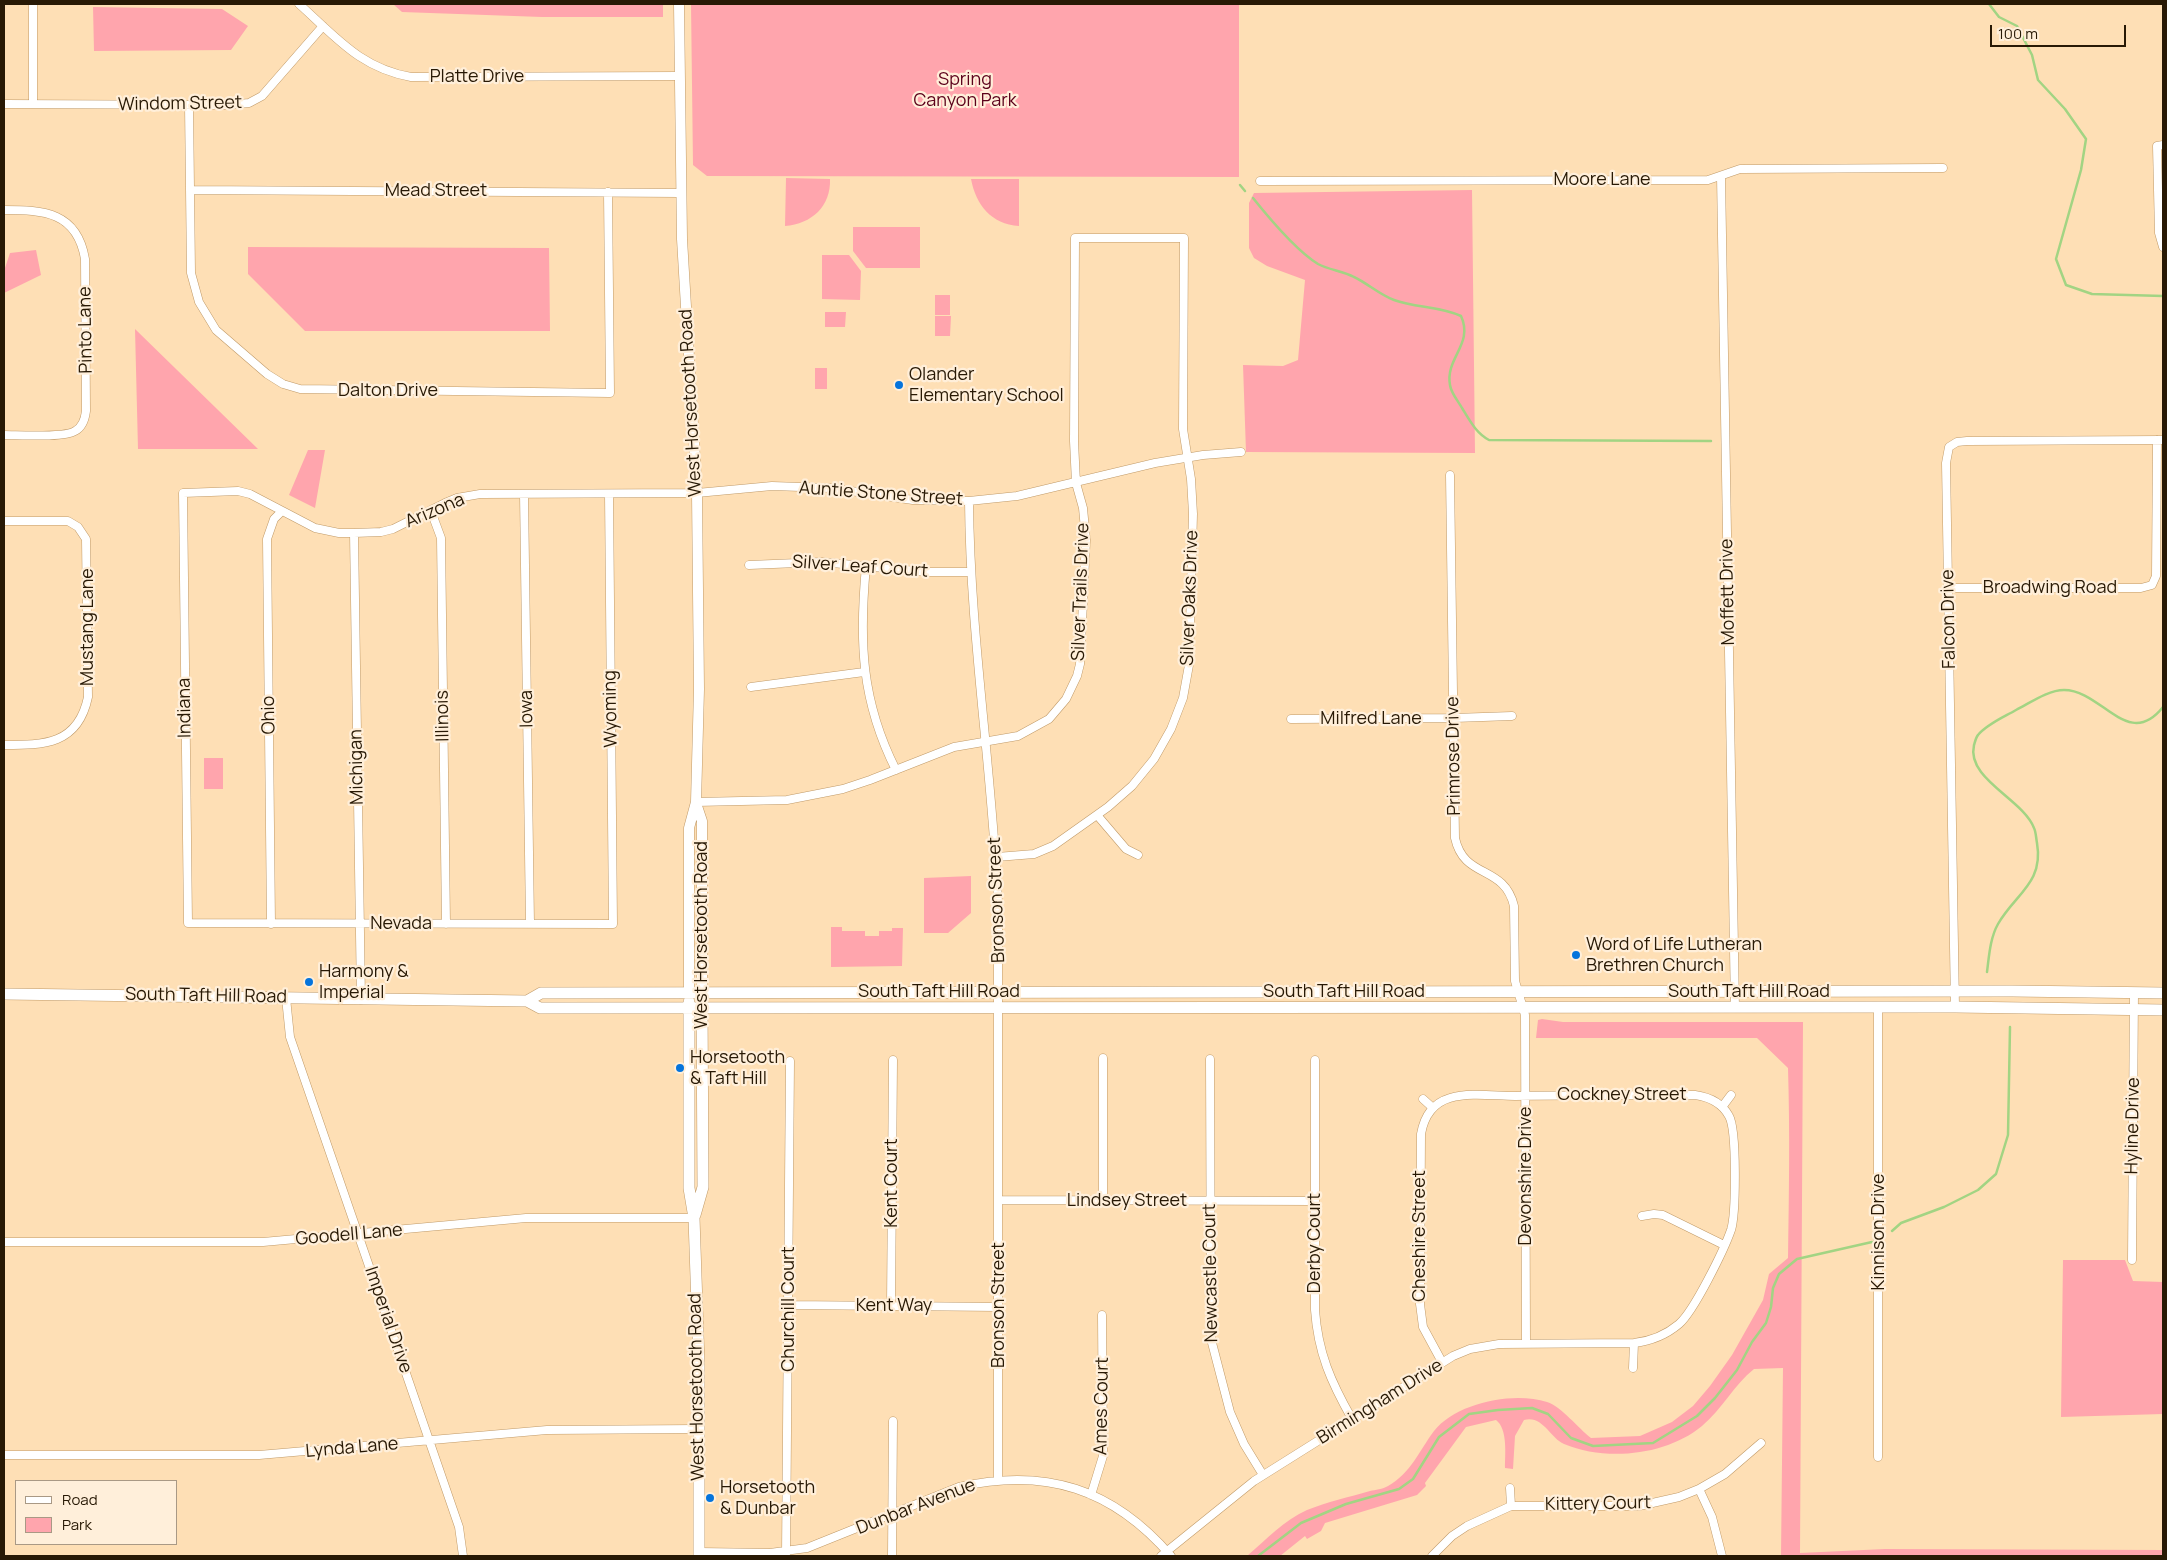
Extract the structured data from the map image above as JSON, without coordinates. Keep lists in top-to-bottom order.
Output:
{
  "streets": {
    "main road": ["West Horsetooth Road", "South Taft Hill Road"],
    "street": [
      "Platte Drive",
      "Windom Street",
      "Moore Lane",
      "Mead Street",
      "Pinto Lane",
      "Dalton Drive",
      "Auntie Stone Street",
      "Arizona",
      "Silver Leaf Court",
      "Broadwing Road",
      "Silver Trails Drive",
      "Moffett Drive",
      "Silver Oaks Drive",
      "Falcon Drive",
      "Mustang Lane",
      "Indiana",
      "Iowa",
      "Wyoming",
      "Ohio",
      "Illinois",
      "Milfred Lane",
      "Primrose Drive",
      "Michigan",
      "Bronson Street",
      "Nevada",
      "Cockney Street",
      "Hyline Drive",
      "Devonshire Drive",
      "Kent Court",
      "Lindsey Street",
      "Kinnison Drive",
      "Goodell Lane",
      "Cheshire Street",
      "Derby Court",
      "Newcastle Court",
      "Kent Way",
      "Churchill Court",
      "Imperial Drive",
      "Birmingham Drive",
      "Ames Court",
      "Lynda Lane",
      "Kittery Court",
      "Dunbar Avenue"
    ]
  },
  "crossings": [
    ["Platte Drive", "Windom Street"],
    ["Platte Drive", "West Horsetooth Road"],
    ["Windom Street", "Dalton Drive"],
    ["Moore Lane", "Moffett Drive"],
    ["Mead Street", "Dalton Drive"],
    ["Mead Street", "West Horsetooth Road"],
    ["West Horsetooth Road", "Auntie Stone Street"],
    ["West Horsetooth Road", "Arizona"],
    ["West Horsetooth Road", "Silver Trails Drive"],
    ["West Horsetooth Road", "South Taft Hill Road"],
    ["West Horsetooth Road", "Goodell Lane"],
    ["West Horsetooth Road", "Lynda Lane"],
    ["West Horsetooth Road", "Dunbar Avenue"],
    ["Auntie Stone Street", "Arizona"],
    ["Auntie Stone Street", "Silver Trails Drive"],
    ["Auntie Stone Street", "Silver Oaks Drive"],
    ["Auntie Stone Street", "Bronson Street"],
    ["Arizona", "Indiana"],
    ["Arizona", "Iowa"],
    ["Arizona", "Wyoming"],
    ["Arizona", "Ohio"],
    ["Arizona", "Illinois"],
    ["Arizona", "Michigan"],
    ["Silver Leaf Court", "Bronson Street"],
    ["Broadwing Road", "Falcon Drive"],
    ["Silver Trails Drive", "Silver Oaks Drive"],
    ["Silver Trails Drive", "Bronson Street"],
    ["Moffett Drive", "South Taft Hill Road"],
    ["Silver Oaks Drive", "Bronson Street"],
    ["Falcon Drive", "South Taft Hill Road"],
    ["Indiana", "Nevada"],
    ["Iowa", "Nevada"],
    ["Wyoming", "Nevada"],
    ["Ohio", "Nevada"],
    ["Illinois", "Nevada"],
    ["Milfred Lane", "Primrose Drive"],
    ["Primrose Drive", "South Taft Hill Road"],
    ["Primrose Drive", "Devonshire Drive"],
    ["Michigan", "Nevada"],
    ["Michigan", "South Taft Hill Road"],
    ["Bronson Street", "South Taft Hill Road"],
    ["Bronson Street", "Lindsey Street"],
    ["Bronson Street", "Kent Way"],
    ["Bronson Street", "Dunbar Avenue"],
    ["South Taft Hill Road", "Hyline Drive"],
    ["South Taft Hill Road", "Devonshire Drive"],
    ["South Taft Hill Road", "Kinnison Drive"],
    ["South Taft Hill Road", "Imperial Drive"],
    ["Cockney Street", "Devonshire Drive"],
    ["Cockney Street", "Cheshire Street"],
    ["Cockney Street", "Birmingham Drive"],
    ["Devonshire Drive", "Birmingham Drive"],
    ["Kent Court", "Kent Way"],
    ["Lindsey Street", "Derby Court"],
    ["Lindsey Street", "Newcastle Court"],
    ["Goodell Lane", "Imperial Drive"],
    ["Cheshire Street", "Birmingham Drive"],
    ["Derby Court", "Birmingham Drive"],
    ["Newcastle Court", "Birmingham Drive"],
    ["Kent Way", "Churchill Court"],
    ["Churchill Court", "Dunbar Avenue"],
    ["Imperial Drive", "Lynda Lane"],
    ["Birmingham Drive", "Dunbar Avenue"],
    ["Ames Court", "Dunbar Avenue"]
  ],
  "parks": ["Spring Canyon Park"],
  "places": [
    "Olander Elementary School",
    "Word of Life Lutheran Brethren Church",
    "Harmony & Imperial",
    "Horsetooth & Taft Hill",
    "Horsetooth & Dunbar"
  ],
  "legend": ["Road", "Park"],
  "scale_bar": "100 m"
}
